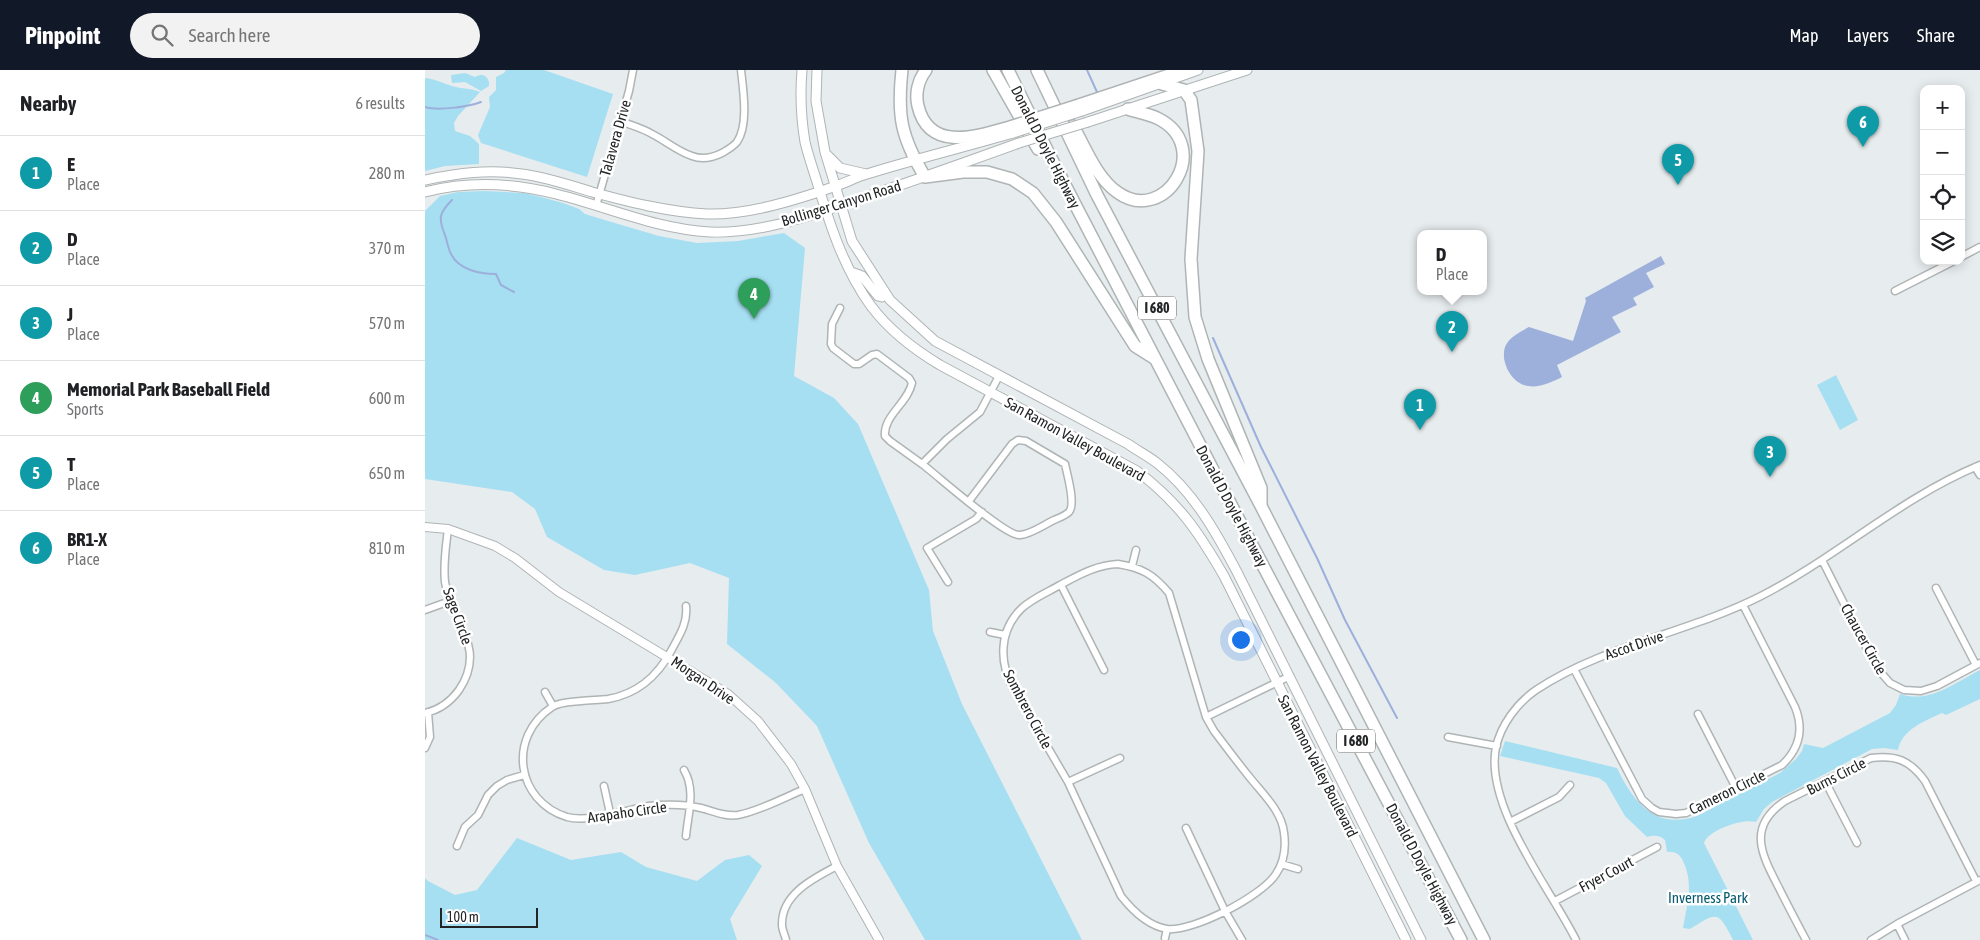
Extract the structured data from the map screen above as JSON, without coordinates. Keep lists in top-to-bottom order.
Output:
{
  "streets": {
    "highway": ["Donald D Doyle Highway", "I 680"],
    "main road": ["Bollinger Canyon Road", "San Ramon Valley Boulevard"],
    "street": [
      "Talavera Drive",
      "Sage Circle",
      "Chaucer Circle",
      "Ascot Drive",
      "Morgan Drive",
      "Sombrero Circle",
      "Burns Circle",
      "Cameron Circle",
      "Arapaho Circle",
      "Fryer Court"
    ]
  },
  "crossings": [
    ["Talavera Drive", "Bollinger Canyon Road"],
    ["Bollinger Canyon Road", "San Ramon Valley Boulevard"],
    ["Sage Circle", "Morgan Drive"],
    ["Chaucer Circle", "Ascot Drive"],
    ["Ascot Drive", "Cameron Circle"],
    ["Ascot Drive", "Fryer Court"],
    ["Morgan Drive", "Arapaho Circle"]
  ],
  "parks": ["Inverness Park"],
  "scale_bar": "100 m",
  "page": {
    "header": "Pinpoint",
    "search": "Search here",
    "nav": ["Map", "Layers", "Share"],
    "heading": ["Nearby", "6 results"],
    "map_buttons": ["+", "−"],
    "pins": [
      "6",
      "5",
      "4",
      "2",
      "1",
      "3"
    ],
    "list": [
      {
        "mark": "1",
        "name": "E",
        "note": "Place",
        "value": "280 m"
      },
      {
        "mark": "2",
        "name": "D",
        "note": "Place",
        "value": "370 m"
      },
      {
        "mark": "3",
        "name": "J",
        "note": "Place",
        "value": "570 m"
      },
      {
        "mark": "4",
        "name": "Memorial Park Baseball Field",
        "note": "Sports",
        "value": "600 m"
      },
      {
        "mark": "5",
        "name": "T",
        "note": "Place",
        "value": "650 m"
      },
      {
        "mark": "6",
        "name": "BR1-X",
        "note": "Place",
        "value": "810 m"
      }
    ],
    "popup": ["D", "Place"],
    "scale": "100 m"
  }
}
